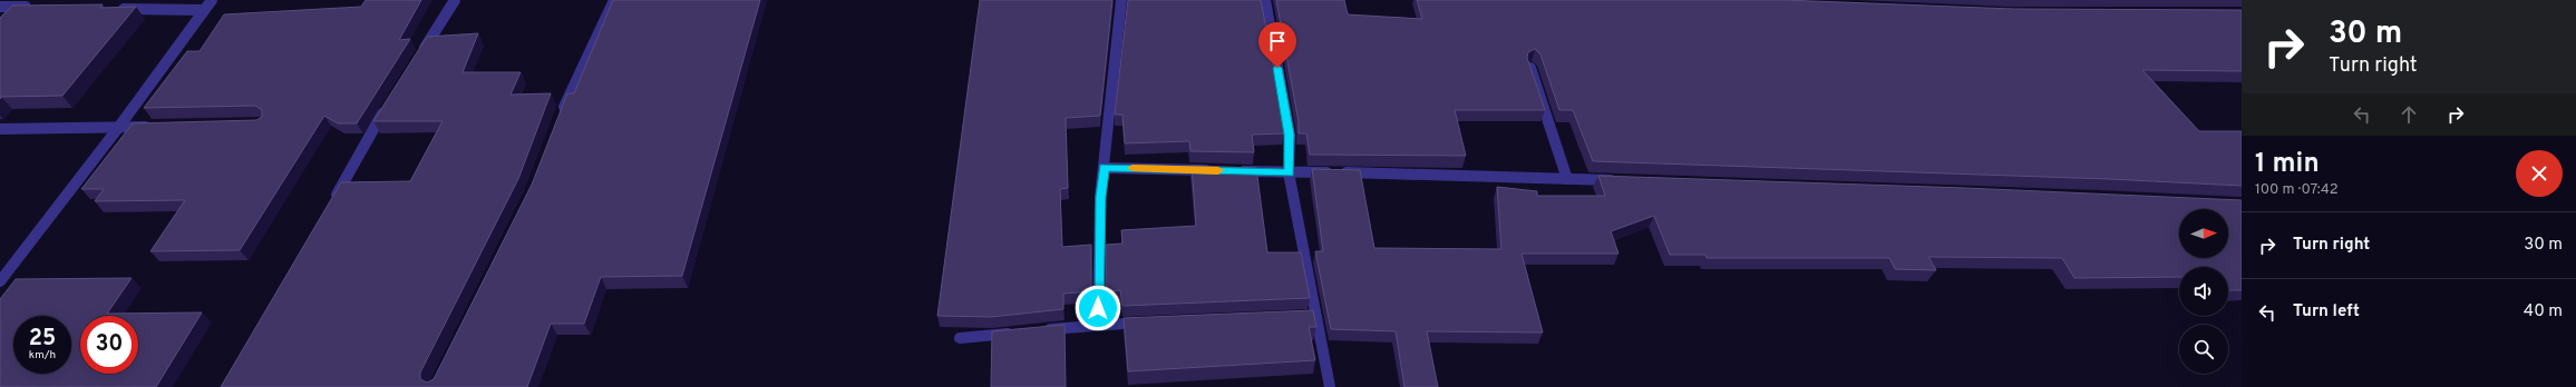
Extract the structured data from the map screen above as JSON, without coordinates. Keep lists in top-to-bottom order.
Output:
{
  "north": "right",
  "page": {
    "turn": ["30 m", "Turn right"],
    "heading": ["1 min", "100 m · 07:42"],
    "list": [
      {
        "name": "Turn right",
        "value": "30 m"
      },
      {
        "name": "Turn left",
        "value": "40 m"
      }
    ],
    "speed": "25 km/h",
    "limit": "30"
  }
}
